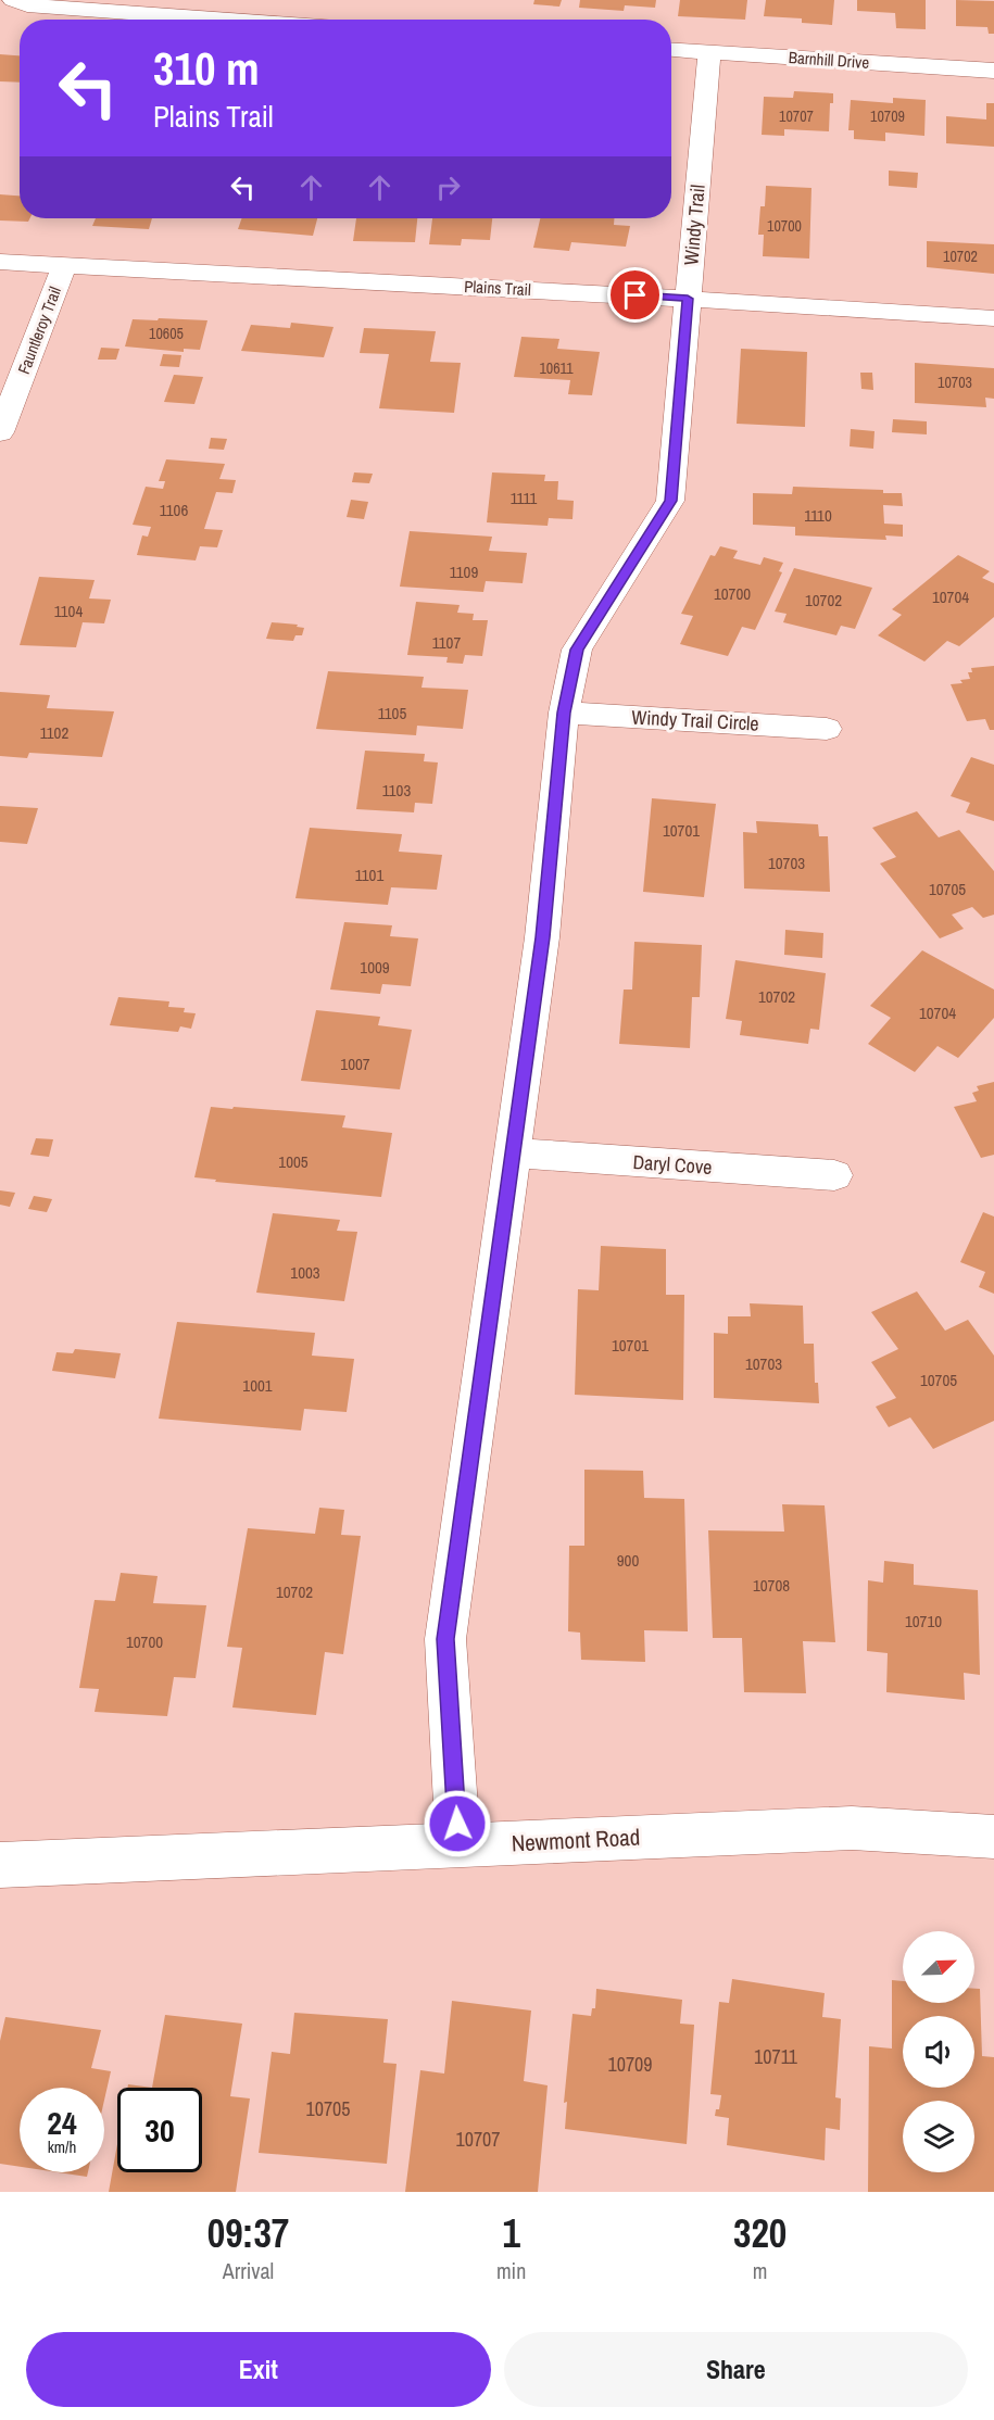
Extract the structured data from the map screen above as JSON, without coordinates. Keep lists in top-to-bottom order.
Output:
{
  "streets": {
    "street": [
      "Barnhill Drive",
      "Windy Trail",
      "Plains Trail",
      "Fauntleroy Trail",
      "Windy Trail Circle",
      "Daryl Cove",
      "Newmont Road"
    ]
  },
  "crossings": [
    ["Barnhill Drive", "Windy Trail"],
    ["Windy Trail", "Plains Trail"],
    ["Windy Trail", "Windy Trail Circle"],
    ["Windy Trail", "Daryl Cove"],
    ["Windy Trail", "Newmont Road"],
    ["Plains Trail", "Fauntleroy Trail"]
  ],
  "house_numbers": [
    "10707",
    "10709",
    "10700",
    "10702",
    "10605",
    "10611",
    "10703",
    "1111",
    "1106",
    "1110",
    "1109",
    "10700",
    "10704",
    "10702",
    "1104",
    "1107",
    "1105",
    "1102",
    "1103",
    "10701",
    "10703",
    "1101",
    "10705",
    "1009",
    "10702",
    "10704",
    "1007",
    "1005",
    "1003",
    "10701",
    "10703",
    "10705",
    "1001",
    "900",
    "10708",
    "10702",
    "10710",
    "10700",
    "10711",
    "10709",
    "10705",
    "10707"
  ],
  "north": "top right",
  "page": {
    "turn": ["310 m", "Plains Trail"],
    "speed": "24 km/h",
    "limit": "30",
    "eta": [
      "09:37",
      "Arrival",
      "1",
      "min",
      "320",
      "m"
    ],
    "buttons": ["Exit", "Share"]
  }
}
